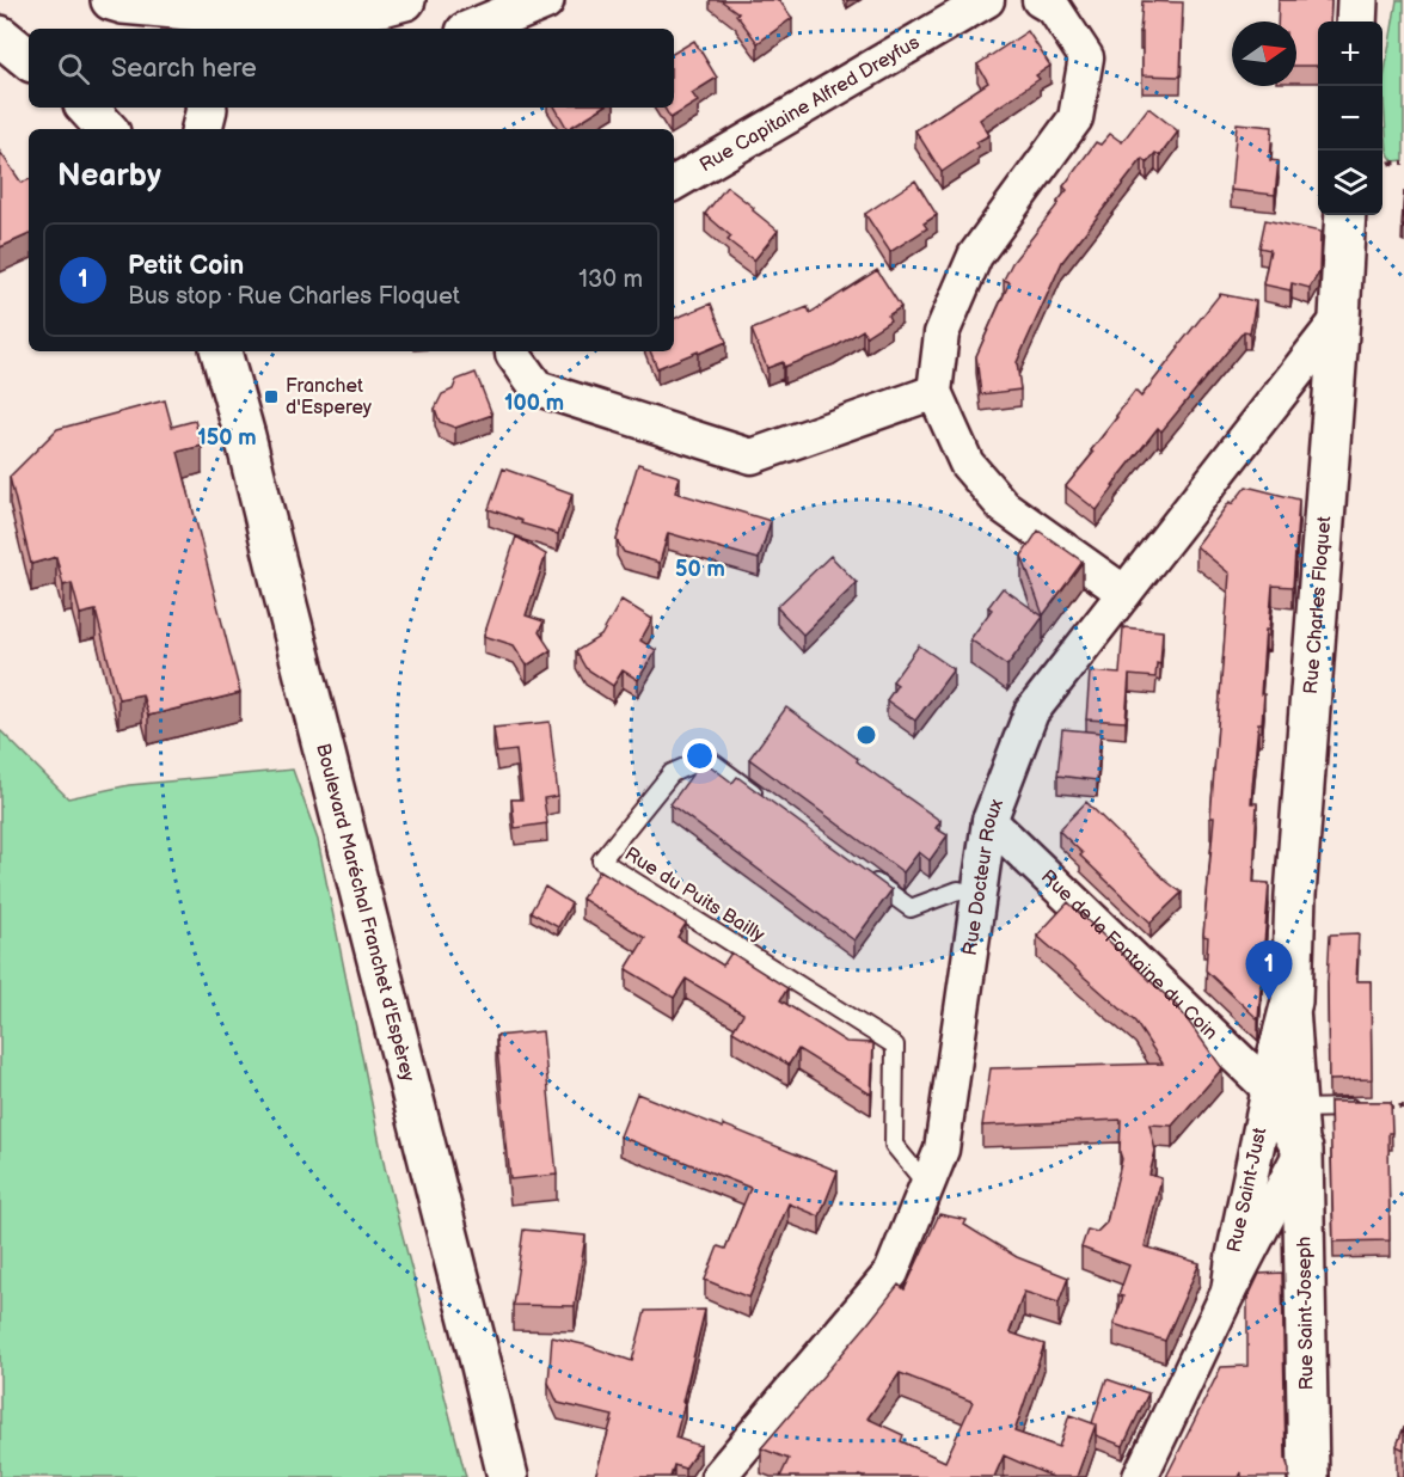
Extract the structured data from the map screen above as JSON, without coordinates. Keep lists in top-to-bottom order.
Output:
{
  "streets": {
    "main road": ["Rue Charles Floquet", "Boulevard Maréchal Franchet d'Espèrey", "Rue Saint-Joseph"],
    "street": [
      "Rue Capitaine Alfred Dreyfus",
      "Rue Docteur Roux",
      "Rue de la Fontaine du Coin",
      "Rue Saint-Just"
    ],
    "lane": ["Rue du Puits Bailly"]
  },
  "crossings": [
    ["Rue Charles Floquet", "Rue Docteur Roux"],
    ["Rue Charles Floquet", "Rue de la Fontaine du Coin"],
    ["Rue Charles Floquet", "Rue Saint-Just"],
    ["Rue Docteur Roux", "Rue du Puits Bailly"],
    ["Rue Docteur Roux", "Rue de la Fontaine du Coin"],
    ["Rue de la Fontaine du Coin", "Rue Saint-Just"],
    ["Rue Saint-Just", "Rue Saint-Joseph"]
  ],
  "places": {
    "transit": ["Franchet d'Esperey"]
  },
  "north": "right",
  "page": {
    "map_buttons": ["+", "−"],
    "search": "Search here",
    "heading": "Nearby",
    "list": [
      {
        "mark": "1",
        "name": "Petit Coin",
        "note": "Bus stop · Rue Charles Floquet",
        "value": "130 m"
      }
    ],
    "pins": "1"
  },
  "rings": ["100 m", "150 m", "50 m"]
}
